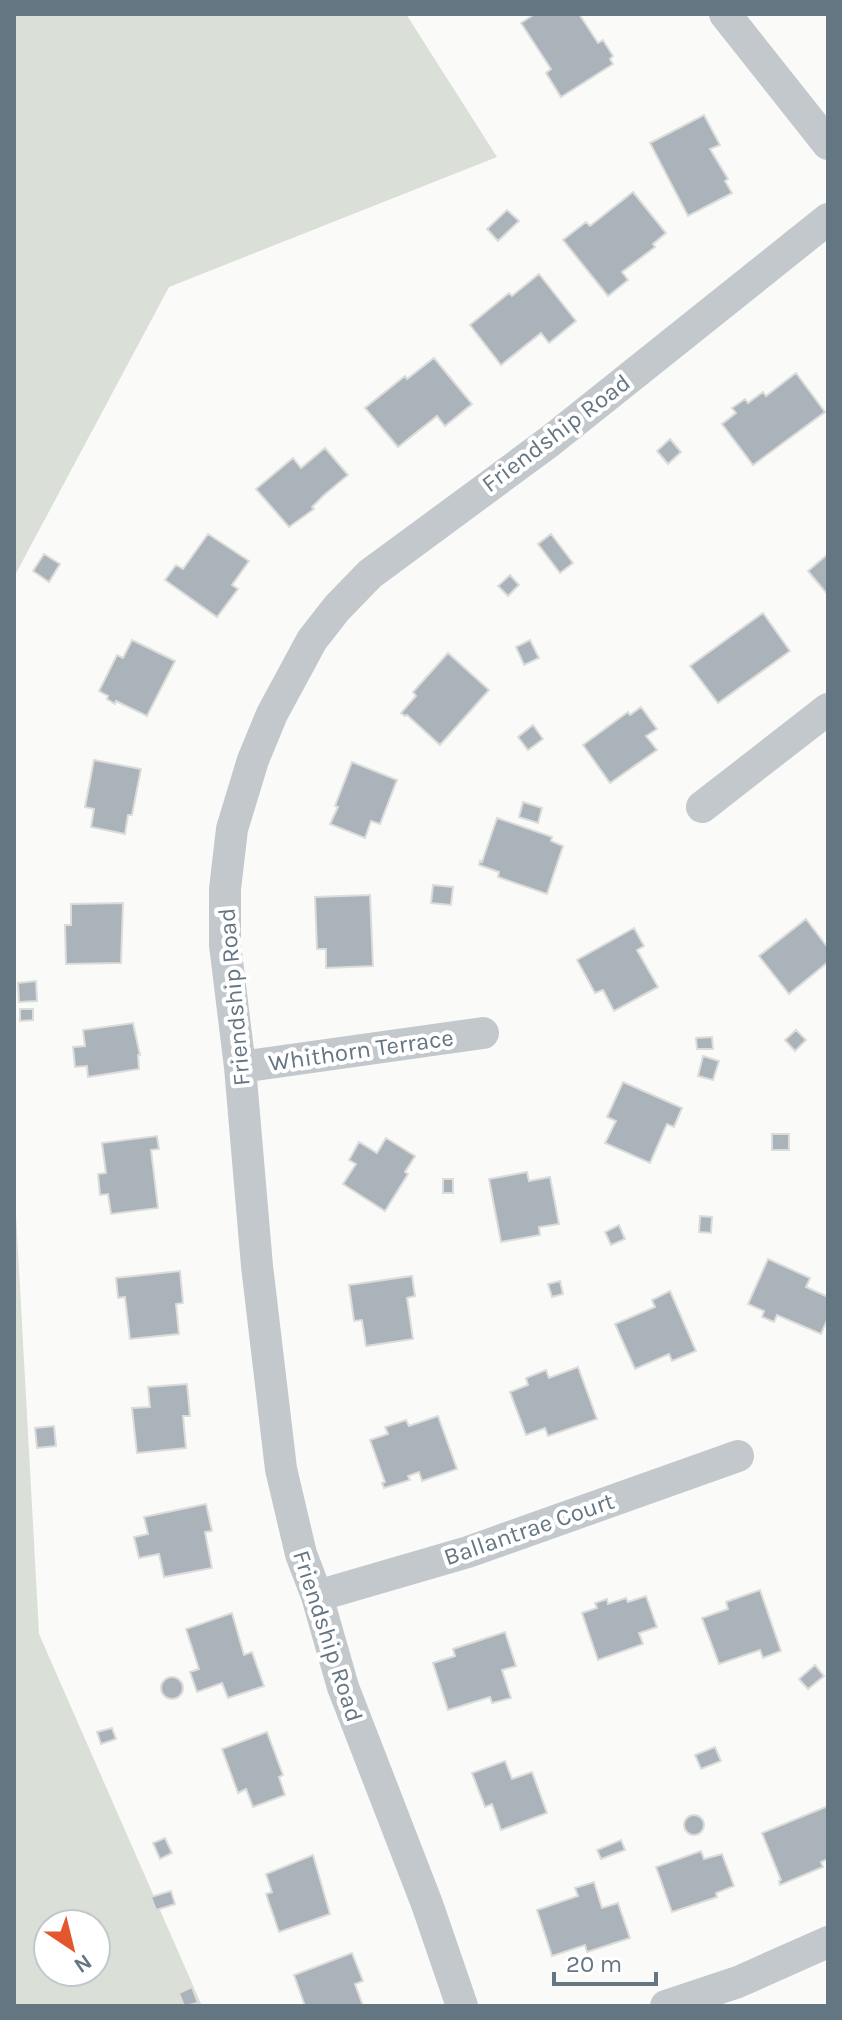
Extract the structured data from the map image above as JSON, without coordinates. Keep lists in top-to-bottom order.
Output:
{
  "streets": {
    "street": ["Friendship Road", "Whithorn Terrace", "Ballantrae Court"]
  },
  "crossings": [
    ["Friendship Road", "Whithorn Terrace"],
    ["Friendship Road", "Ballantrae Court"]
  ],
  "scale_bar": "20 m",
  "north": "bottom right"
}
